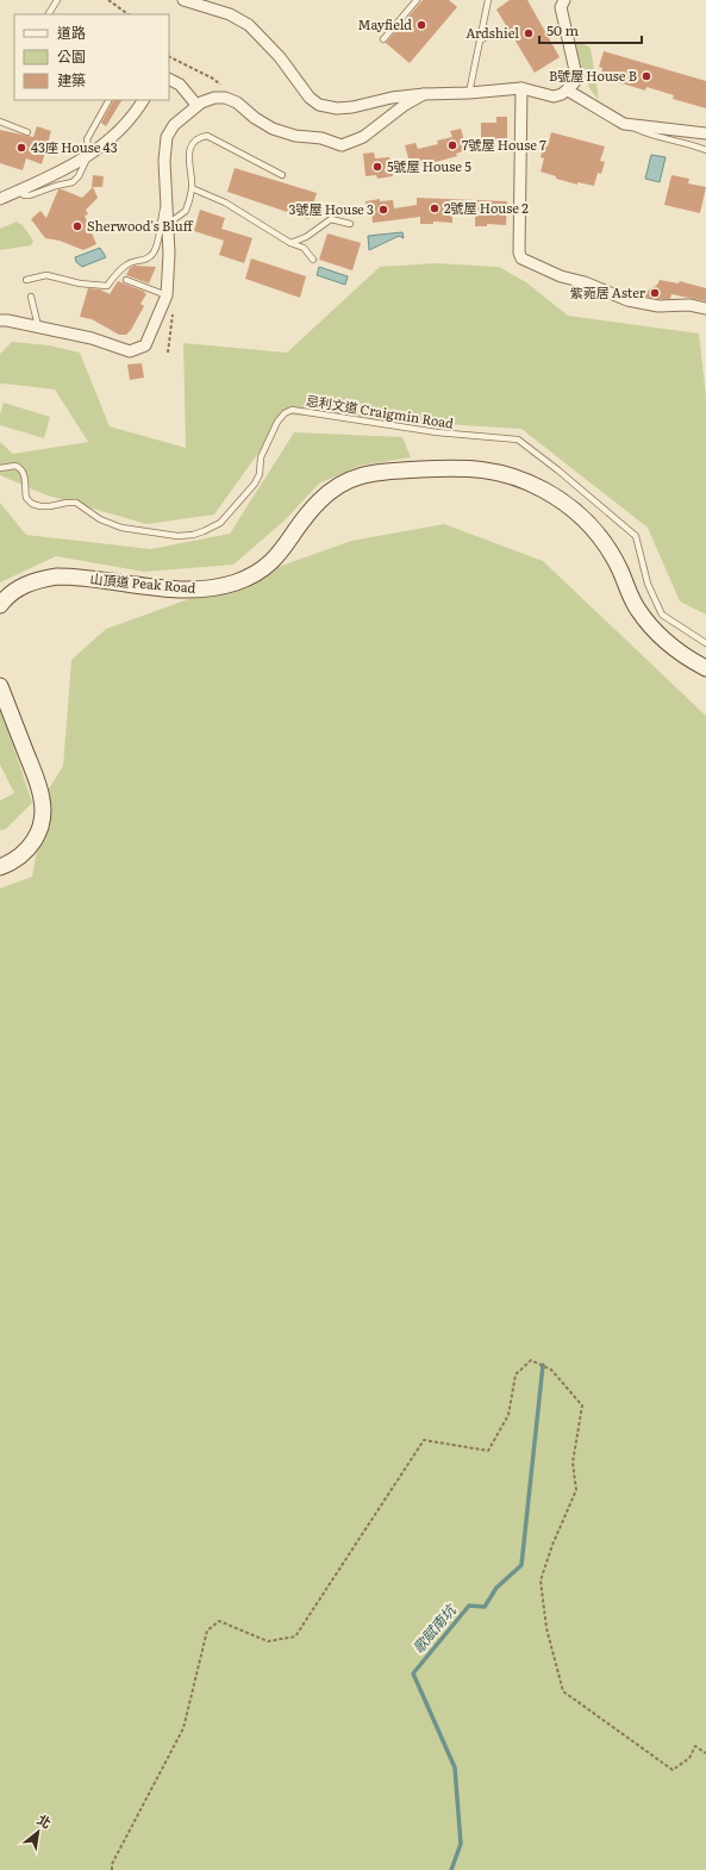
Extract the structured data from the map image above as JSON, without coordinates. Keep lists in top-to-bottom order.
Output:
{
  "streets": {
    "main road": ["山頂道 Peak Road"],
    "lane": ["忌利文道 Craigmin Road"]
  },
  "water": ["歌賦南坑"],
  "places": [
    "Mayfield",
    "Ardshiel",
    "B號屋 House B",
    "7號屋 House 7",
    "43座 House 43",
    "5號屋 House 5",
    "2號屋 House 2",
    "3號屋 House 3",
    "Sherwood's Bluff",
    "紫菀居 Aster"
  ],
  "legend": ["道路", "公園", "建築"],
  "scale_bar": "50 m",
  "north": "top right"
}
